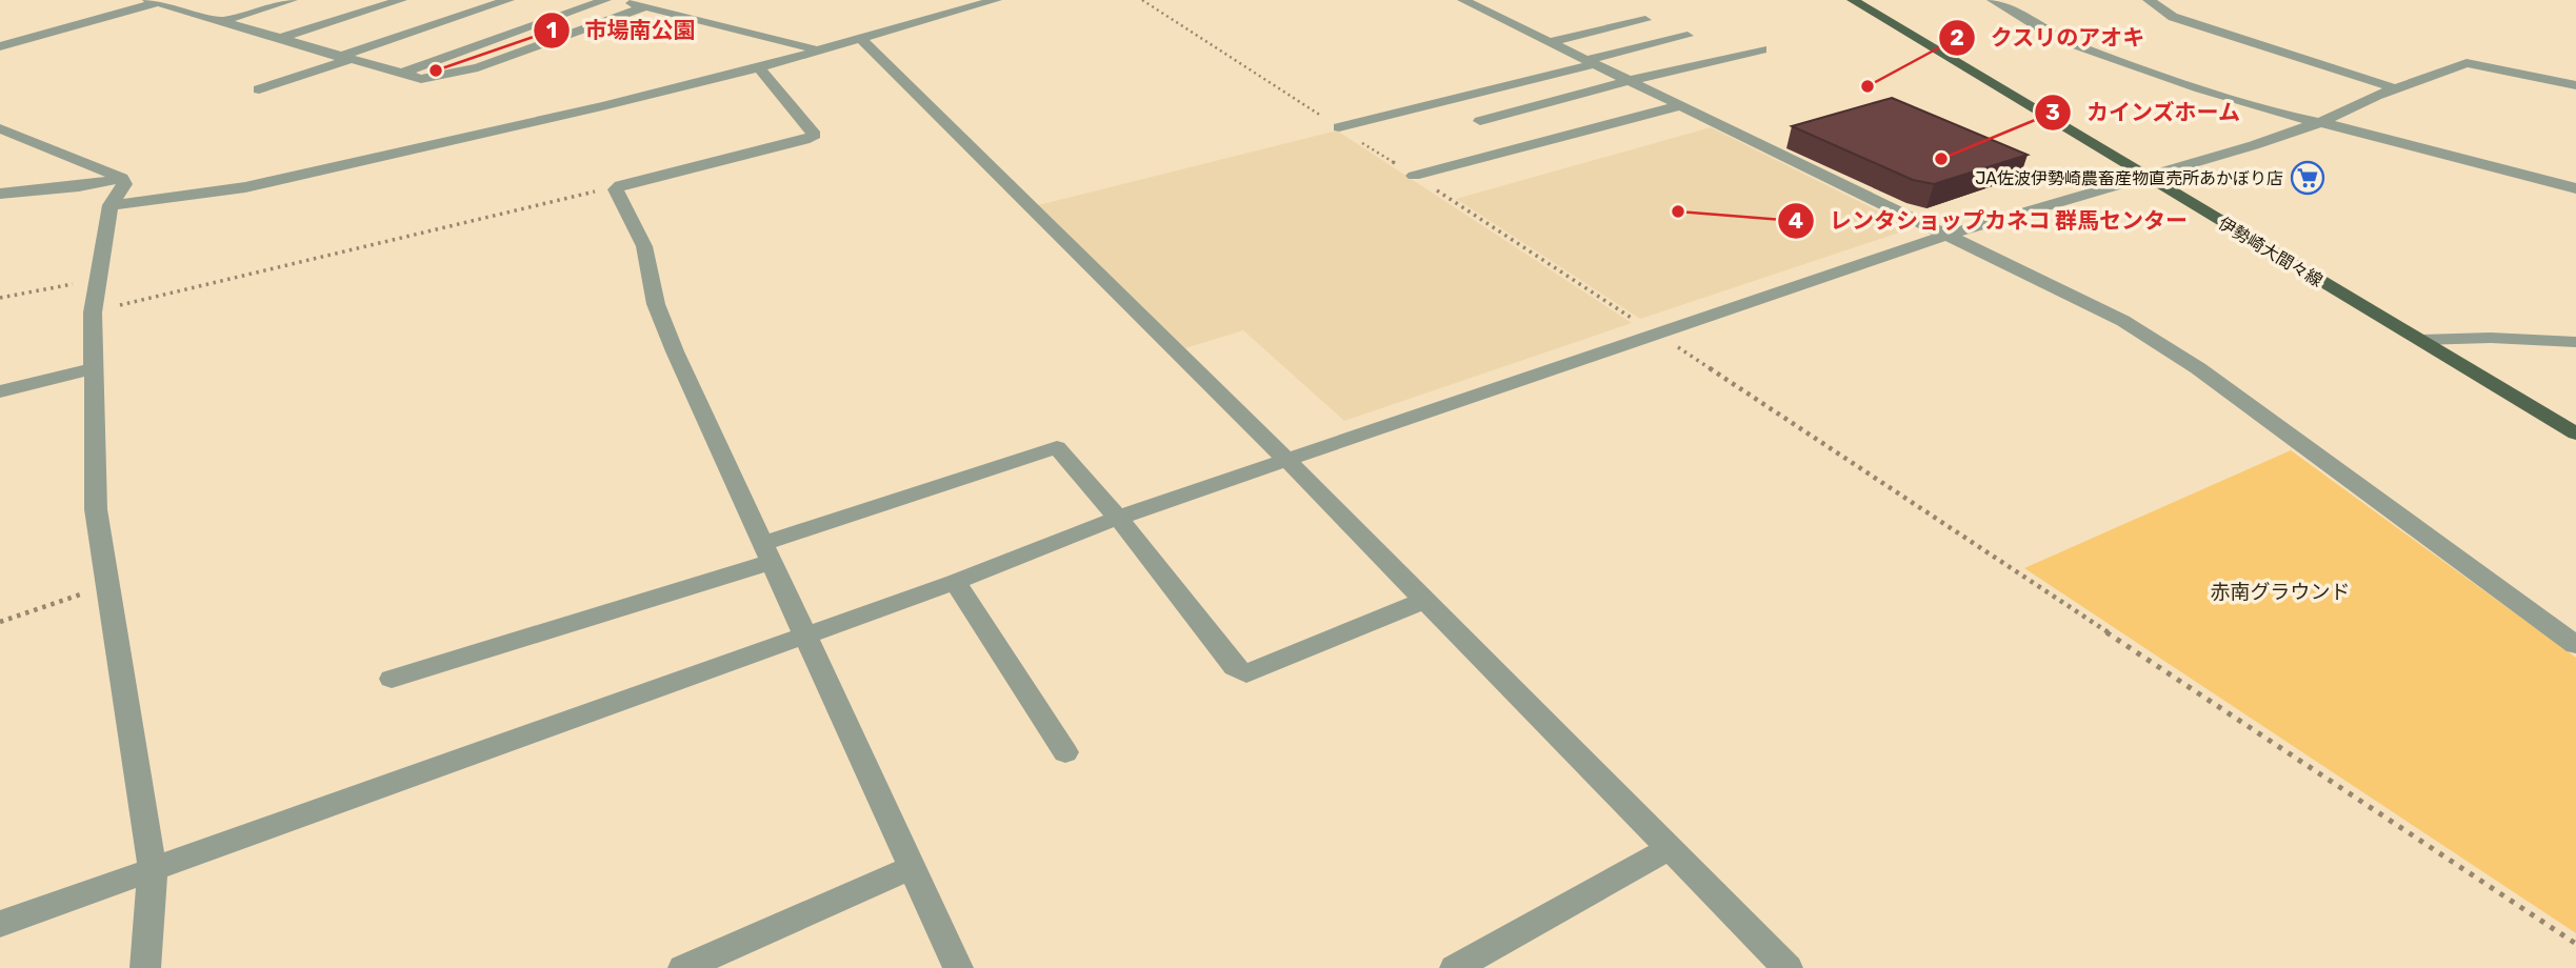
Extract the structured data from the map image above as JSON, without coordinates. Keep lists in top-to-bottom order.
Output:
{
  "streets": {
    "main road": ["伊勢崎大間々線"]
  },
  "parks": ["赤南グラウンド"],
  "places": {
    "other": [
      "市場南公園",
      "クスリのアオキ",
      "カインズホーム",
      "レンタショップカネコ 群馬センター"
    ],
    "supermarket": ["JA佐波伊勢崎農畜産物直売所あかぼり店"]
  }
}
